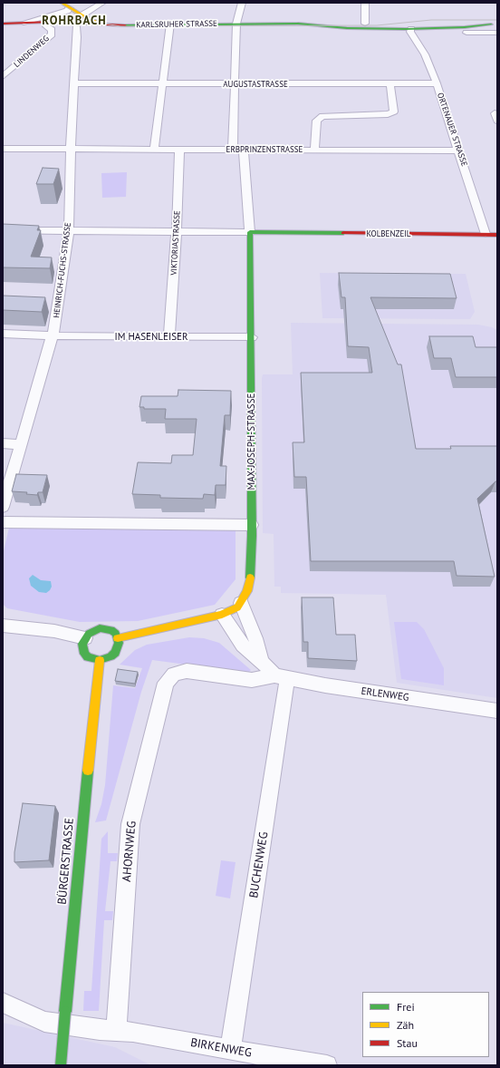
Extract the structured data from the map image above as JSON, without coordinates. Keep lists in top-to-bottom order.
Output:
{
  "streets": {
    "main road": [
      "KARLSRUHER STRASSE",
      "KOLBENZEIL",
      "MAX-JOSEPH-STRASSE",
      "BÜRGERSTRASSE"
    ],
    "street": [
      "LINDENWEG",
      "AUGUSTASTRASSE",
      "ORTENAUER STRASSE",
      "ERBPRINZENSTRASSE",
      "VIKTORIASTRASSE",
      "HEINRICH-FUCHS-STRASSE",
      "IM HASENLEISER",
      "ERLENWEG",
      "AHORNWEG",
      "BUCHENWEG",
      "BIRKENWEG"
    ]
  },
  "crossings": [
    ["KARLSRUHER STRASSE", "ORTENAUER STRASSE"],
    ["AUGUSTASTRASSE", "ORTENAUER STRASSE"],
    ["AUGUSTASTRASSE", "HEINRICH-FUCHS-STRASSE"],
    ["ORTENAUER STRASSE", "ERBPRINZENSTRASSE"],
    ["ORTENAUER STRASSE", "KOLBENZEIL"],
    ["ERBPRINZENSTRASSE", "VIKTORIASTRASSE"],
    ["ERBPRINZENSTRASSE", "HEINRICH-FUCHS-STRASSE"],
    ["ERBPRINZENSTRASSE", "MAX-JOSEPH-STRASSE"],
    ["KOLBENZEIL", "VIKTORIASTRASSE"],
    ["KOLBENZEIL", "HEINRICH-FUCHS-STRASSE"],
    ["KOLBENZEIL", "MAX-JOSEPH-STRASSE"],
    ["VIKTORIASTRASSE", "IM HASENLEISER"],
    ["HEINRICH-FUCHS-STRASSE", "IM HASENLEISER"],
    ["IM HASENLEISER", "MAX-JOSEPH-STRASSE"],
    ["ERLENWEG", "AHORNWEG"],
    ["ERLENWEG", "BUCHENWEG"],
    ["AHORNWEG", "BIRKENWEG"],
    ["BUCHENWEG", "BIRKENWEG"]
  ],
  "districts": ["ROHRBACH"],
  "legend": ["Frei", "Zäh", "Stau"]
}
